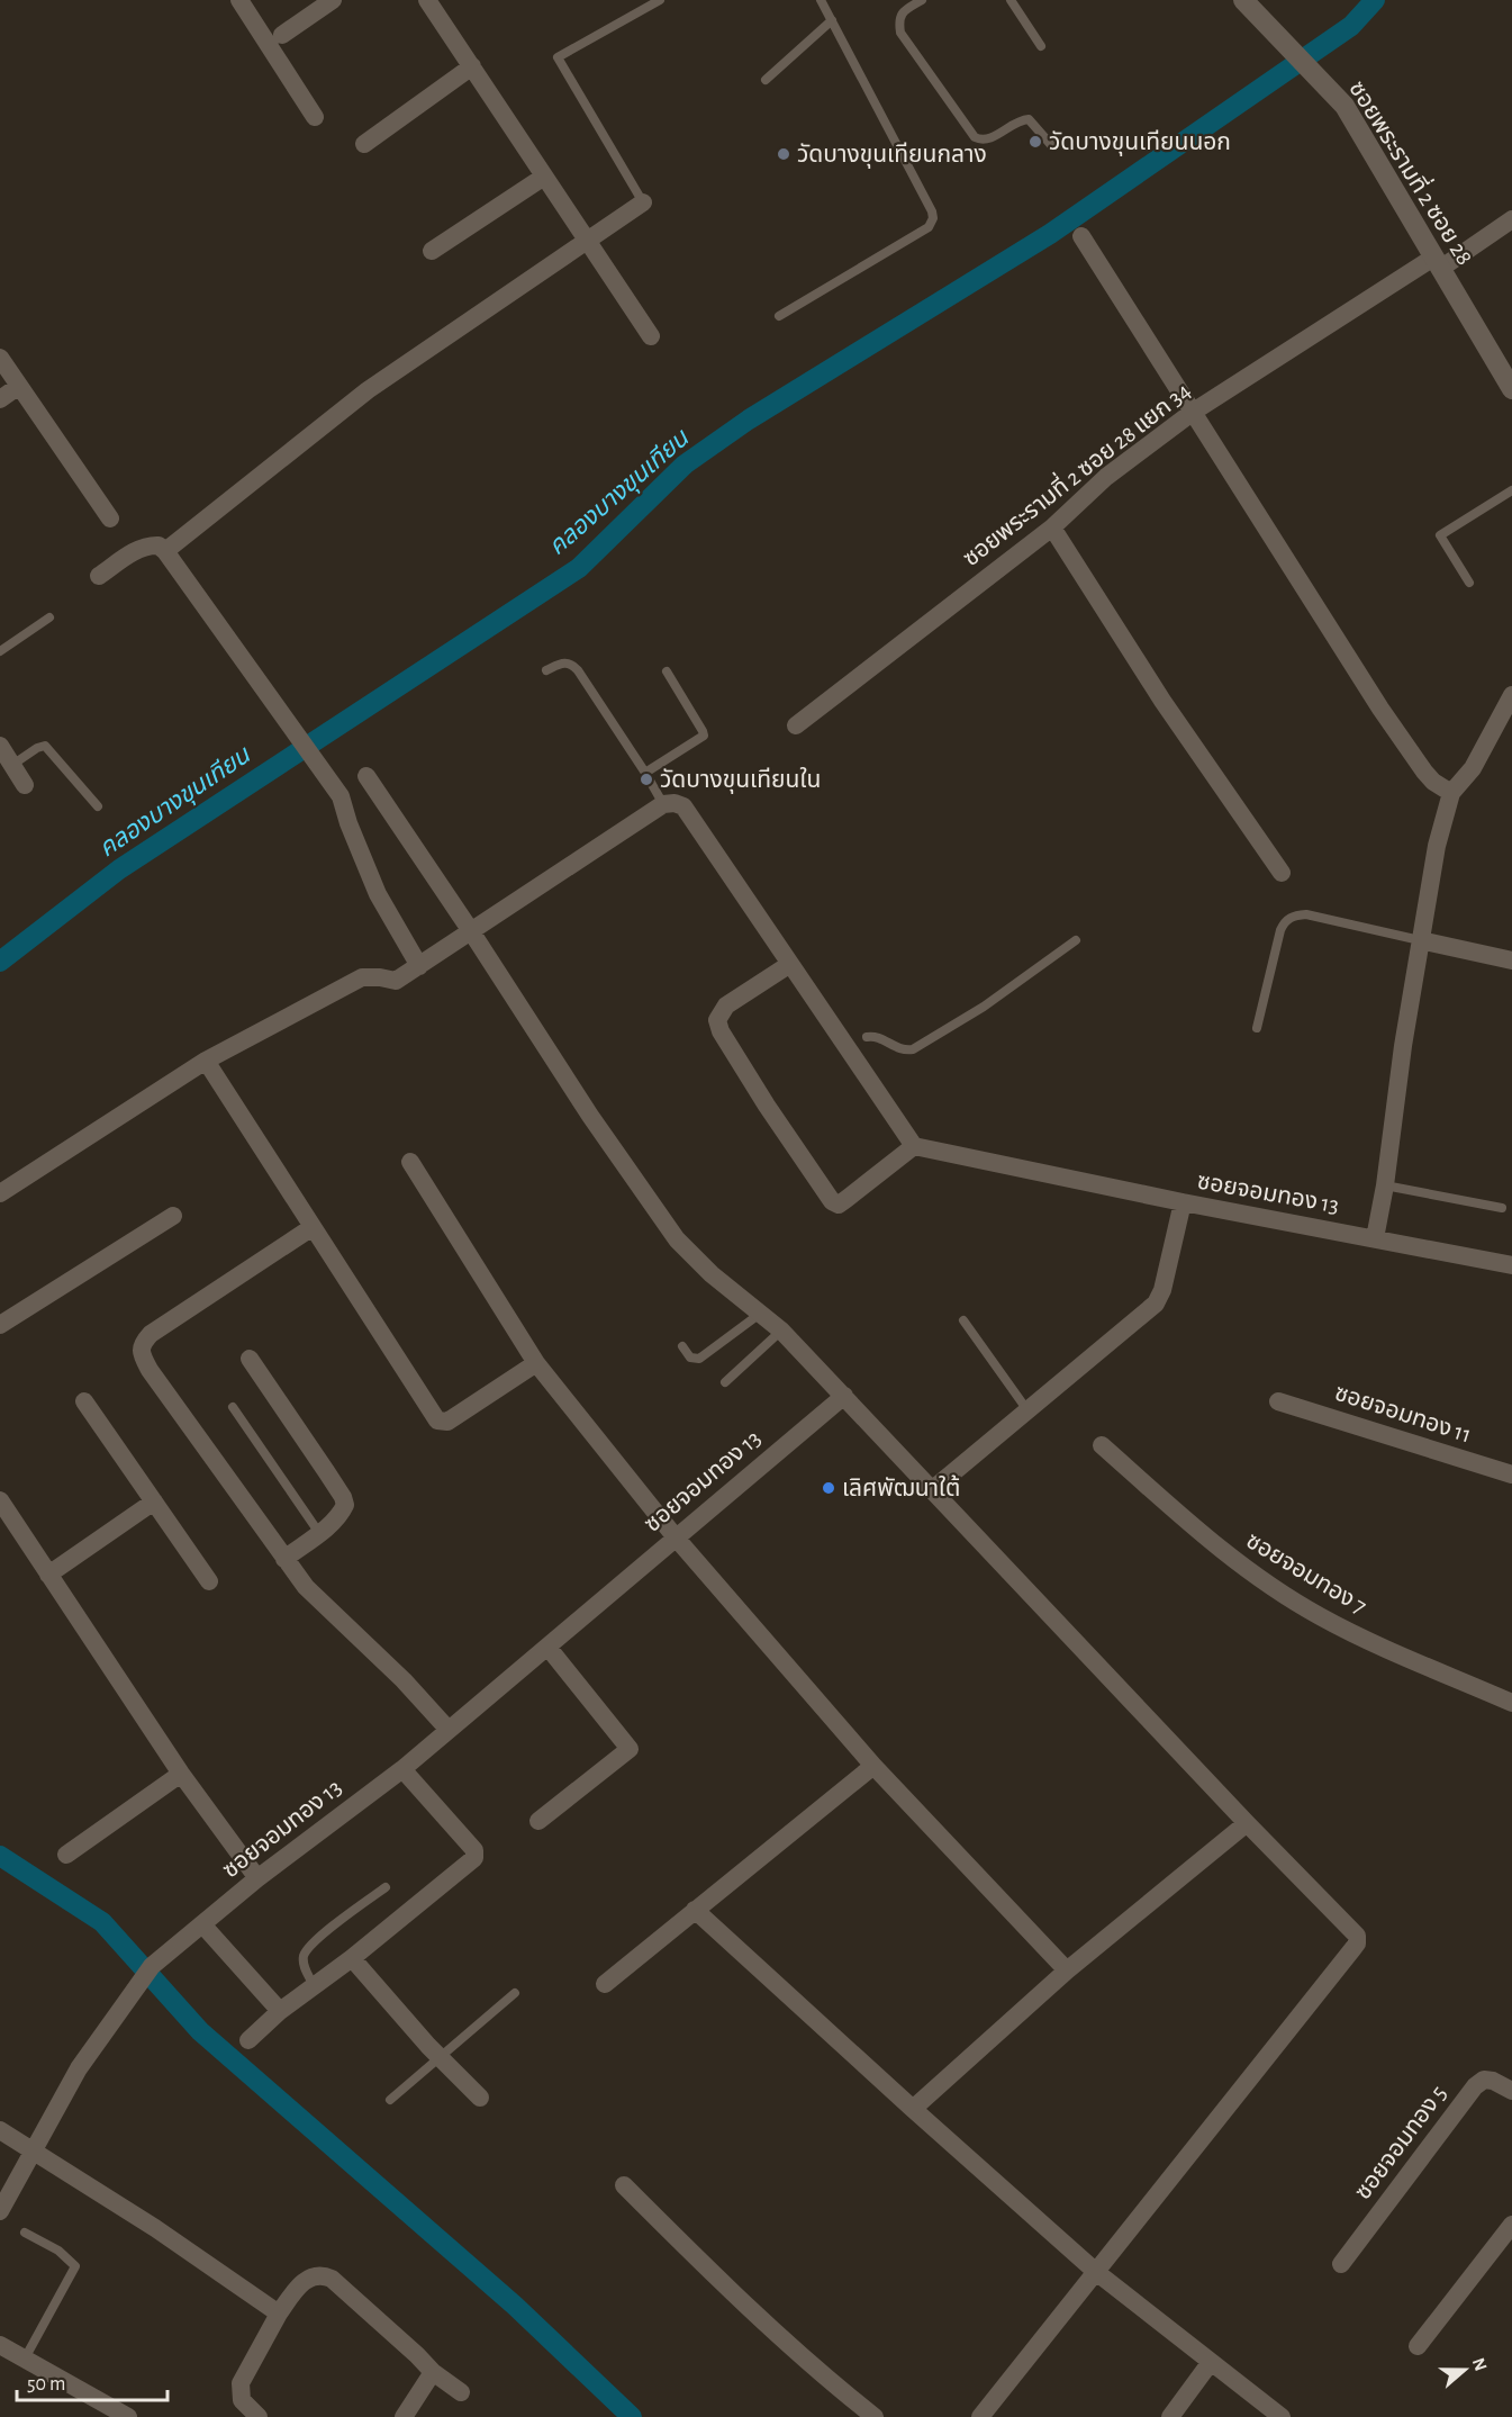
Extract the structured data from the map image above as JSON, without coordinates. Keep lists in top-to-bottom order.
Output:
{
  "streets": {
    "street": [
      "ซอยพระรามที่ 2 ซอย 28",
      "ซอยพระรามที่ 2 ซอย 28 แยก 34",
      "ซอยจอมทอง 13",
      "ซอยจอมทอง 11",
      "ซอยจอมทอง 7",
      "ซอยจอมทอง 5"
    ]
  },
  "crossings": [
    ["ซอยพระรามที่ 2 ซอย 28", "ซอยพระรามที่ 2 ซอย 28 แยก 34"]
  ],
  "water": ["คลองบางขุนเทียน"],
  "places": [
    "วัดบางขุนเทียนนอก",
    "วัดบางขุนเทียนกลาง",
    "วัดบางขุนเทียนใน",
    "เลิศพัฒนาใต้"
  ],
  "scale_bar": "50 m",
  "north": "right"
}
